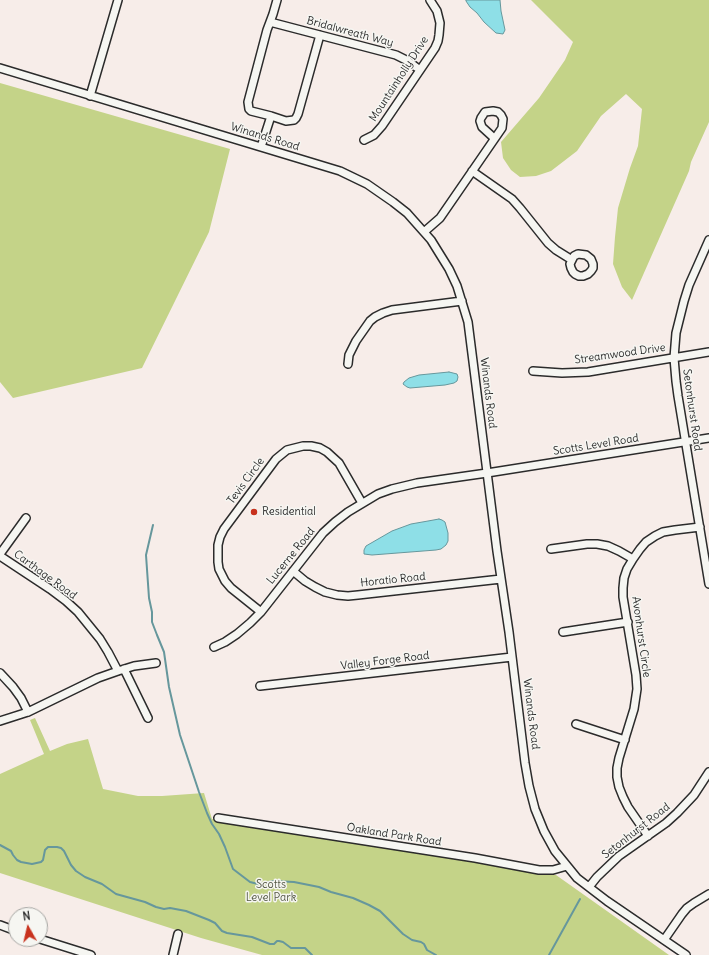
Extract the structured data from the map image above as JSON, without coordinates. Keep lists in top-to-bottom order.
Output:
{
  "streets": {
    "street": [
      "Bridalwreath Way",
      "Mountainholly Drive",
      "Winands Road",
      "Streamwood Drive",
      "Setonhurst Road",
      "Scotts Level Road",
      "Tevis Circle",
      "Lucerne Road",
      "Carthage Road",
      "Horatio Road",
      "Avonhurst Circle",
      "Valley Forge Road",
      "Oakland Park Road"
    ]
  },
  "crossings": [
    ["Bridalwreath Way", "Mountainholly Drive"],
    ["Winands Road", "Setonhurst Road"],
    ["Winands Road", "Scotts Level Road"],
    ["Winands Road", "Lucerne Road"],
    ["Winands Road", "Horatio Road"],
    ["Winands Road", "Valley Forge Road"],
    ["Winands Road", "Oakland Park Road"],
    ["Streamwood Drive", "Setonhurst Road"],
    ["Setonhurst Road", "Scotts Level Road"],
    ["Setonhurst Road", "Avonhurst Circle"],
    ["Scotts Level Road", "Lucerne Road"],
    ["Tevis Circle", "Lucerne Road"],
    ["Lucerne Road", "Horatio Road"]
  ],
  "parks": ["Scotts Level Park"],
  "places": ["Residential"],
  "north": "top"
}
